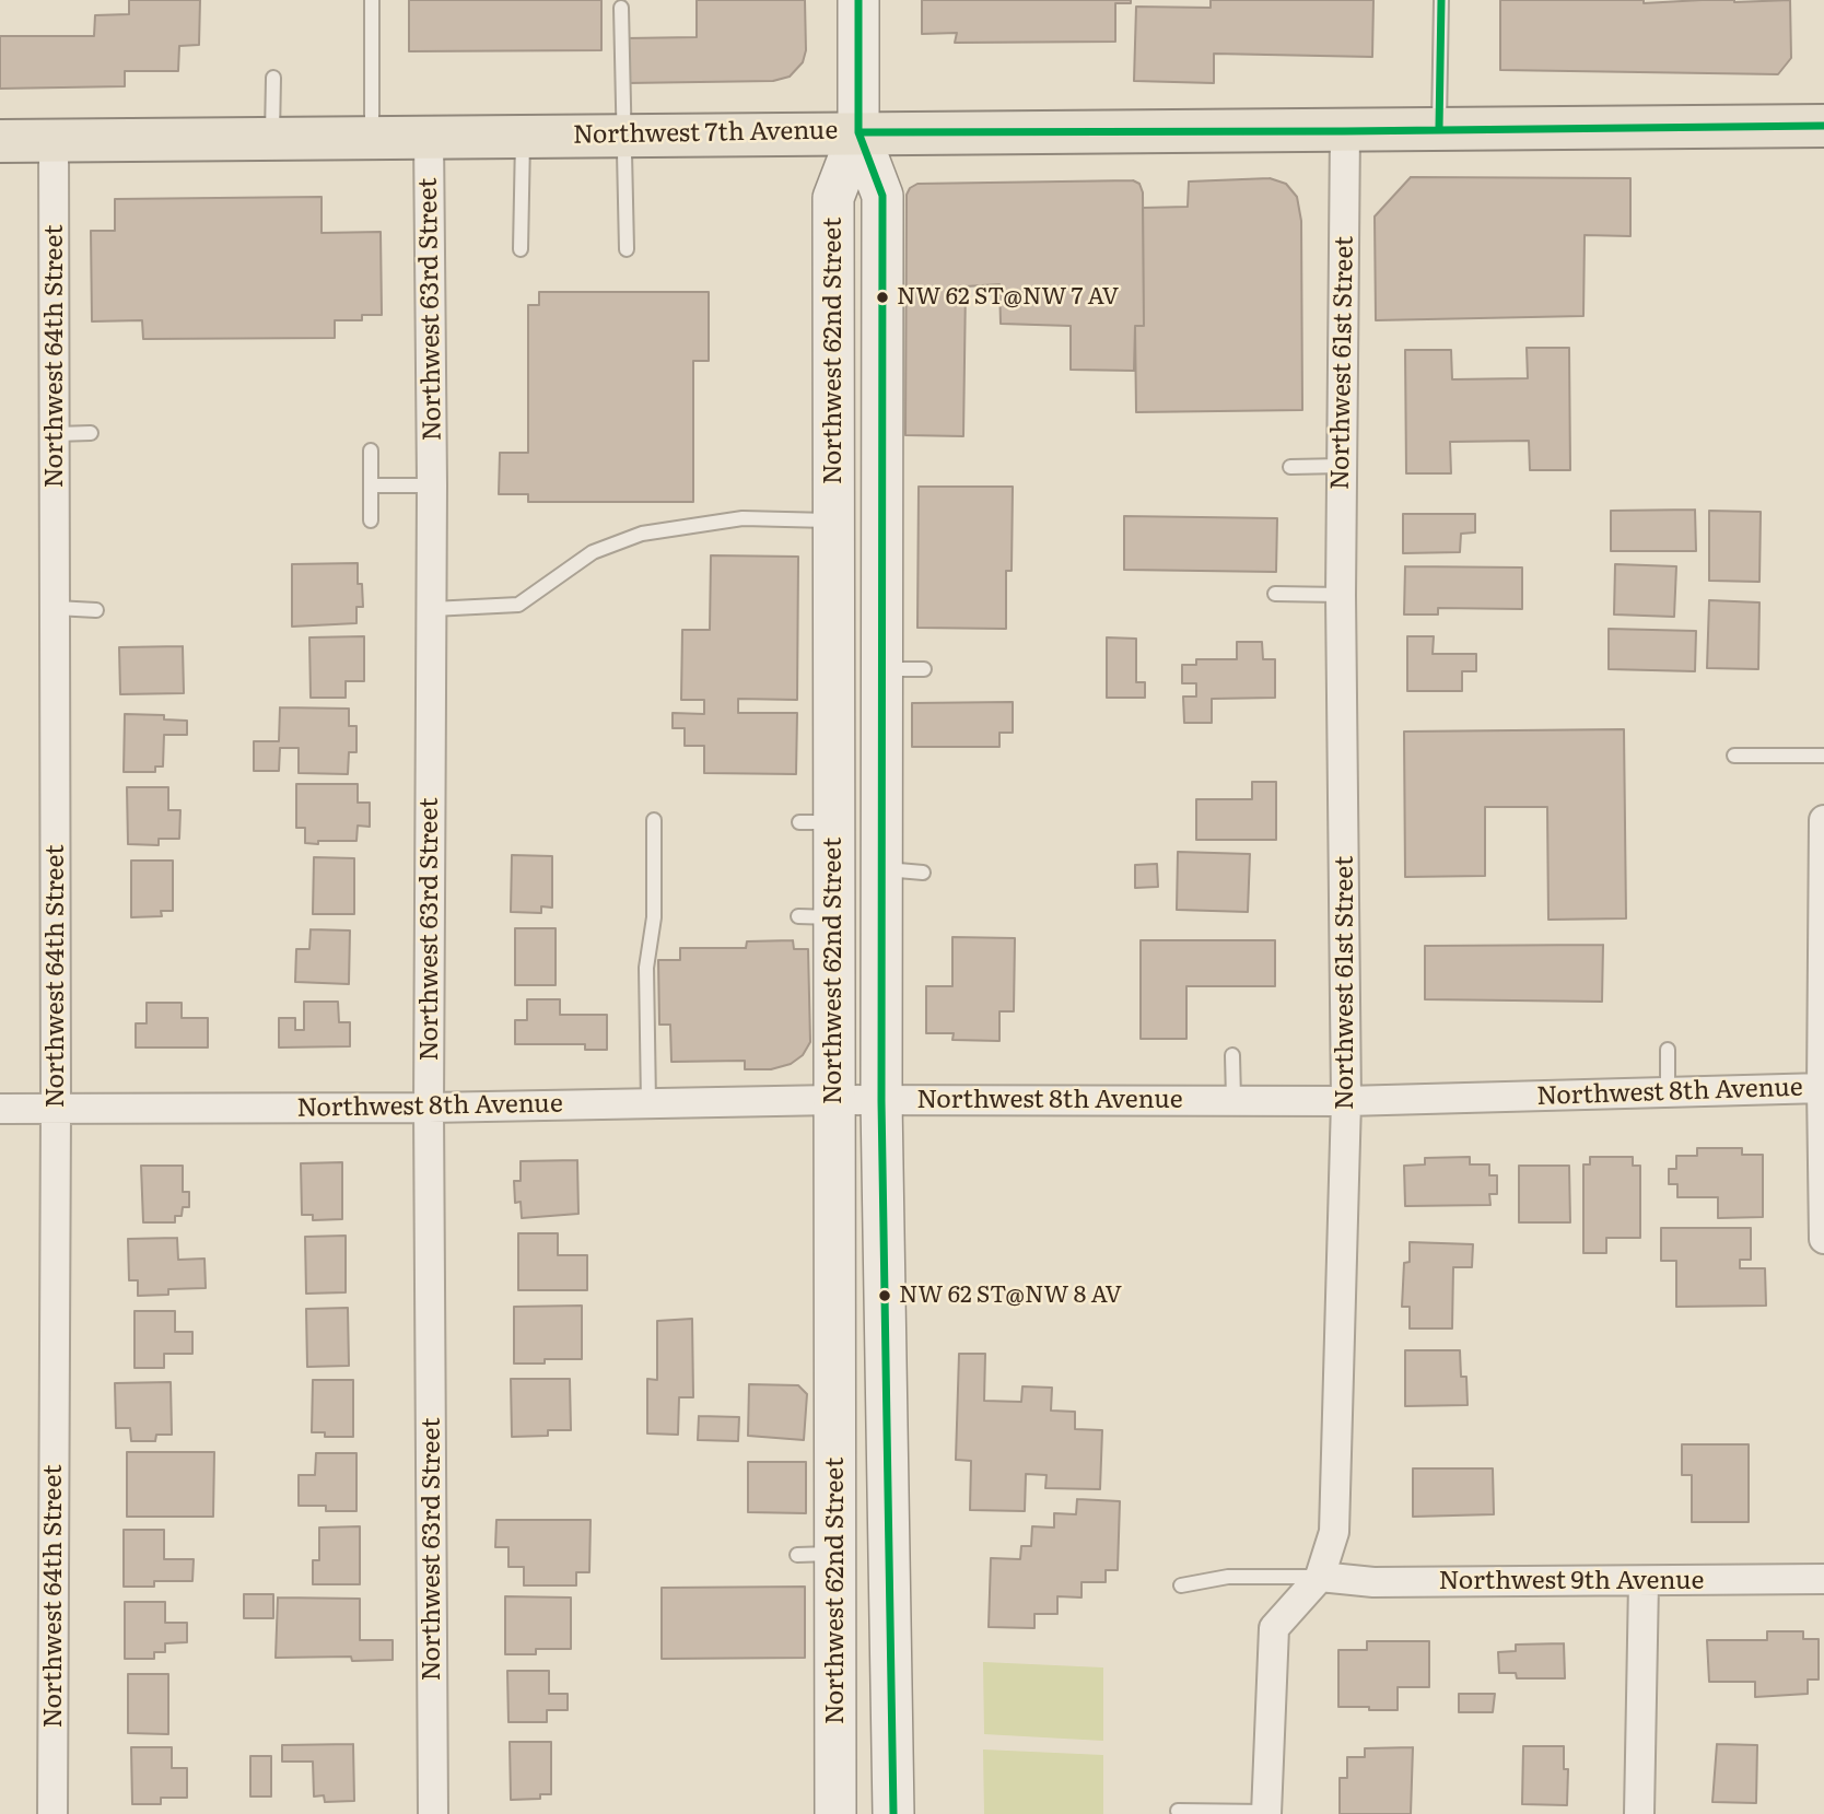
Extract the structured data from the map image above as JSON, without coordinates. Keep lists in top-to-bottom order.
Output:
{
  "streets": {
    "main road": ["Northwest 7th Avenue", "Northwest 62nd Street"],
    "street": [
      "Northwest 63rd Street",
      "Northwest 64th Street",
      "Northwest 61st Street",
      "Northwest 8th Avenue",
      "Northwest 9th Avenue"
    ]
  },
  "crossings": [
    ["Northwest 7th Avenue", "Northwest 63rd Street"],
    ["Northwest 7th Avenue", "Northwest 62nd Street"],
    ["Northwest 7th Avenue", "Northwest 64th Street"],
    ["Northwest 7th Avenue", "Northwest 61st Street"],
    ["Northwest 63rd Street", "Northwest 8th Avenue"],
    ["Northwest 62nd Street", "Northwest 8th Avenue"],
    ["Northwest 64th Street", "Northwest 8th Avenue"],
    ["Northwest 61st Street", "Northwest 8th Avenue"],
    ["Northwest 61st Street", "Northwest 9th Avenue"]
  ],
  "places": ["NW 62 ST@NW 7 AV", "NW 62 ST@NW 8 AV"]
}
